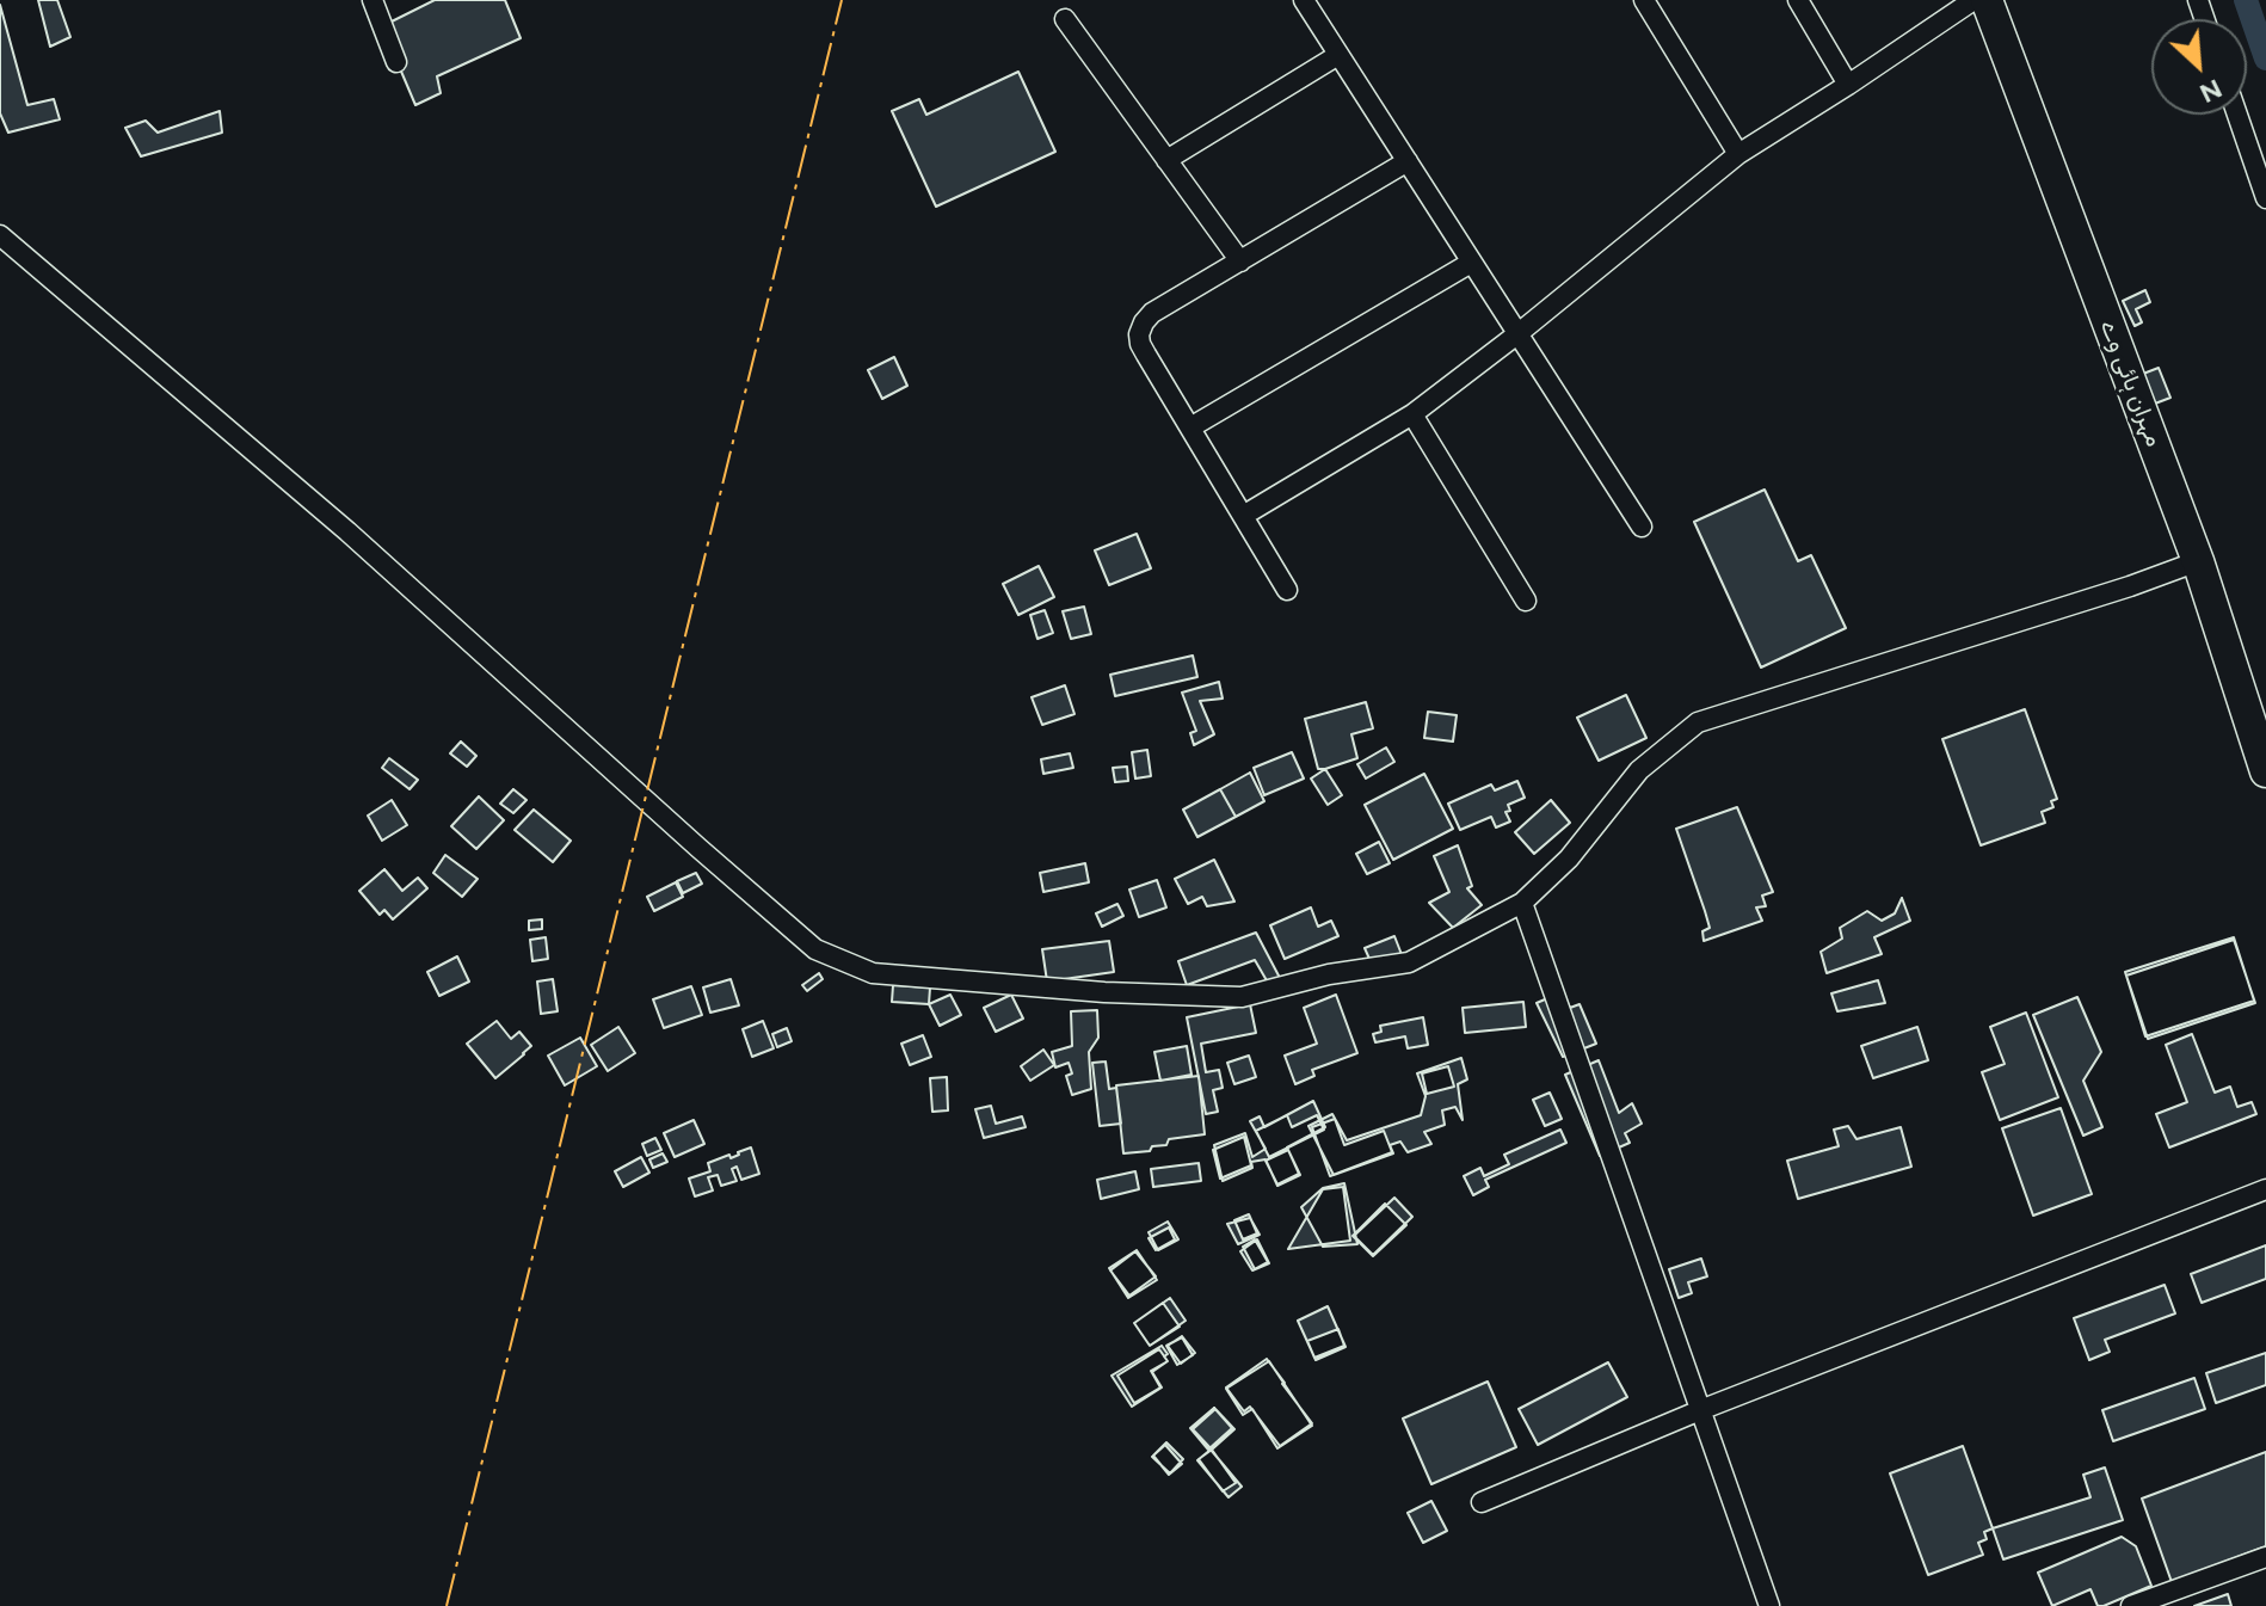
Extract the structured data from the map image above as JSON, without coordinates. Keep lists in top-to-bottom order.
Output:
{
  "streets": {
    "main road": ["مہران ہائی وے"]
  },
  "north": "bottom right"
}
